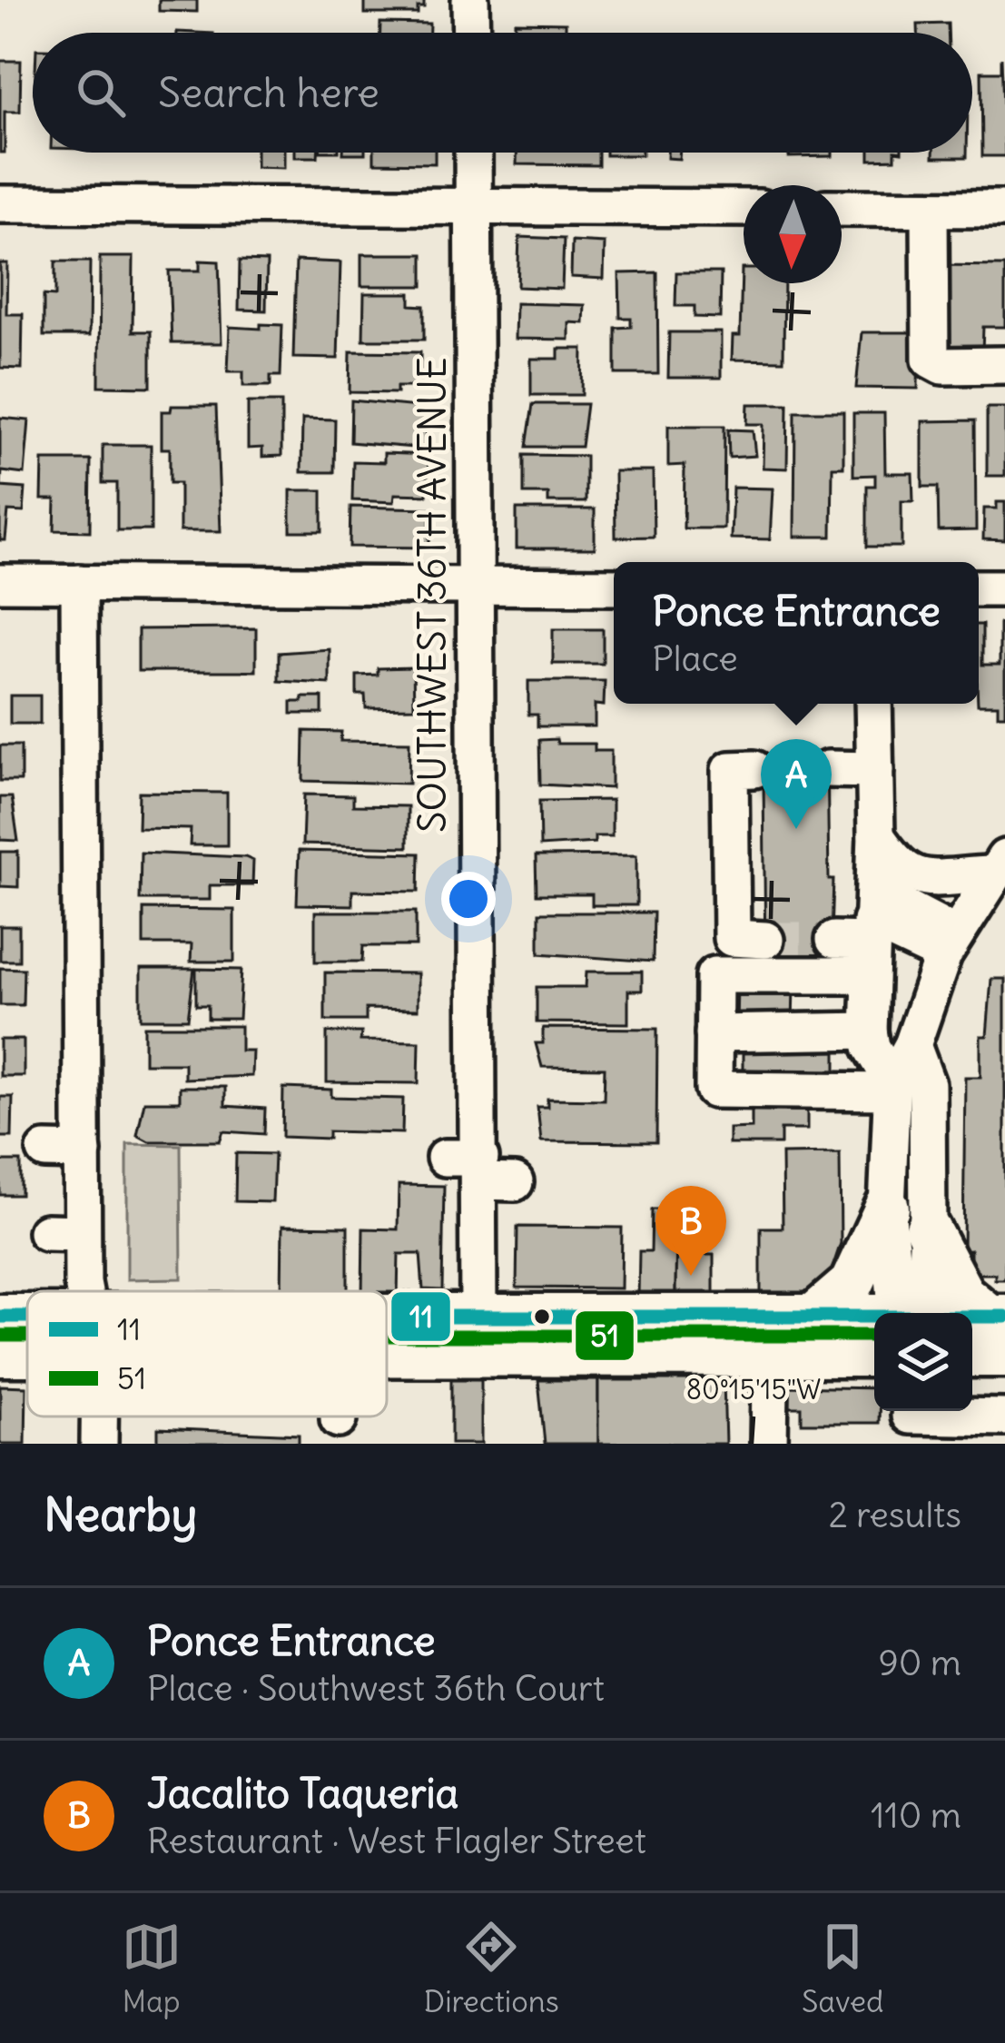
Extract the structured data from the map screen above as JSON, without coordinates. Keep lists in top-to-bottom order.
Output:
{
  "streets": {
    "street": ["SOUTHWEST 36TH AVENUE"]
  },
  "lines": ["transit line 11", "transit line 51"],
  "legend": ["11", "51"],
  "north": "bottom",
  "page": {
    "search": "Search here",
    "popup": ["Ponce Entrance", "Place"],
    "pins": ["A", "B"],
    "heading": ["Nearby", "2 results"],
    "list": [
      {
        "mark": "A",
        "name": "Ponce Entrance",
        "note": "Place · Southwest 36th Court",
        "value": "90 m"
      },
      {
        "mark": "B",
        "name": "Jacalito Taqueria",
        "note": "Restaurant · West Flagler Street",
        "value": "110 m"
      }
    ],
    "nav": ["Map", "Directions", "Saved"]
  },
  "coordinates": ["80°15'15\"W"]
}
